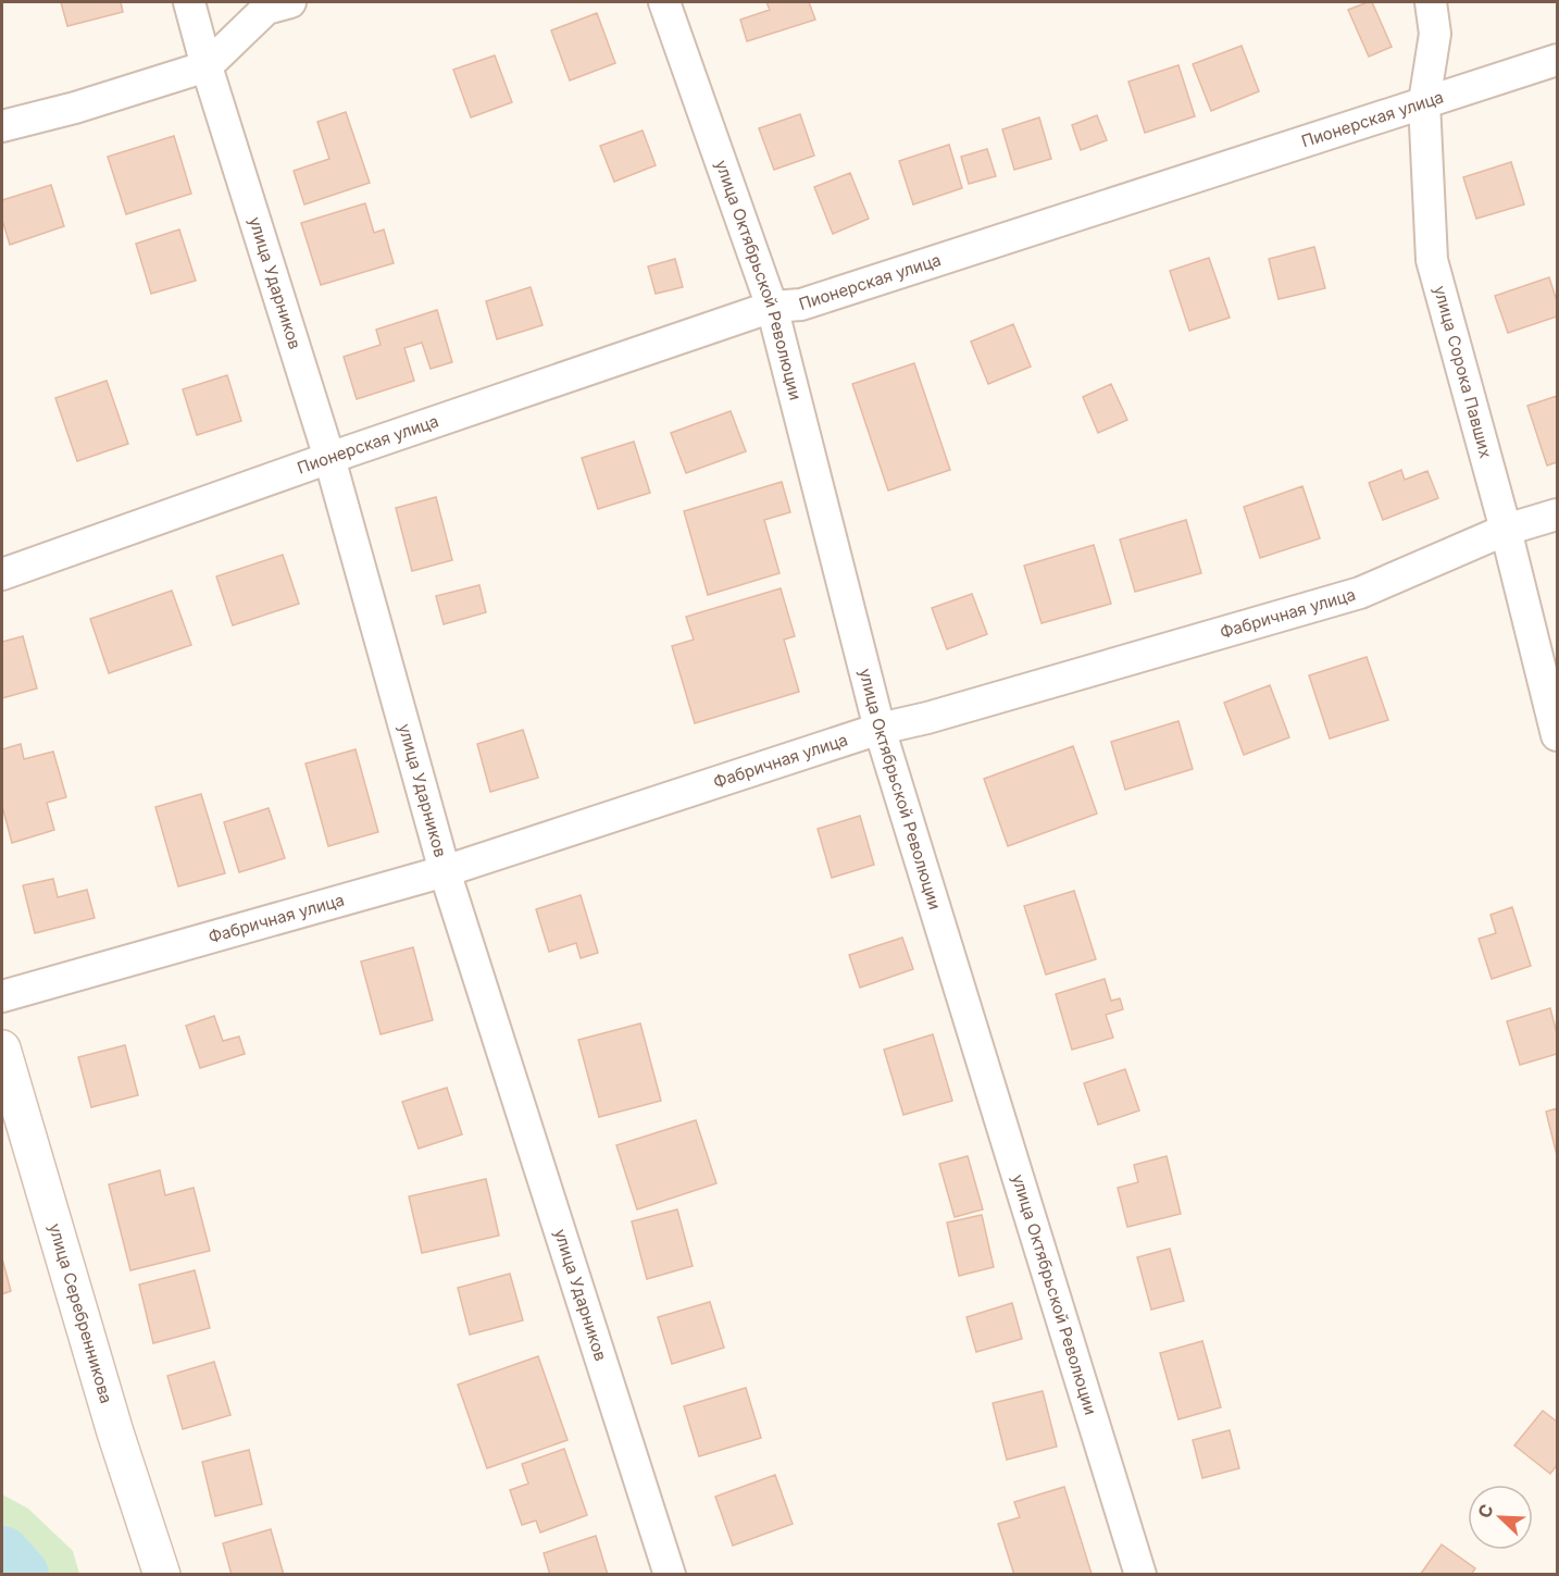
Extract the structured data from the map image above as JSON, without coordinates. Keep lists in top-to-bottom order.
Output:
{
  "streets": {
    "street": [
      "Пионерская улица",
      "улица Октябрьской Революции",
      "улица Ударников",
      "улица Сорока Павших",
      "Фабричная улица",
      "улица Серебренникова"
    ]
  },
  "crossings": [
    ["Пионерская улица", "улица Октябрьской Революции"],
    ["Пионерская улица", "улица Ударников"],
    ["Пионерская улица", "улица Сорока Павших"],
    ["улица Октябрьской Революции", "Фабричная улица"],
    ["улица Ударников", "Фабричная улица"],
    ["улица Сорока Павших", "Фабричная улица"]
  ],
  "north": "top left"
}
